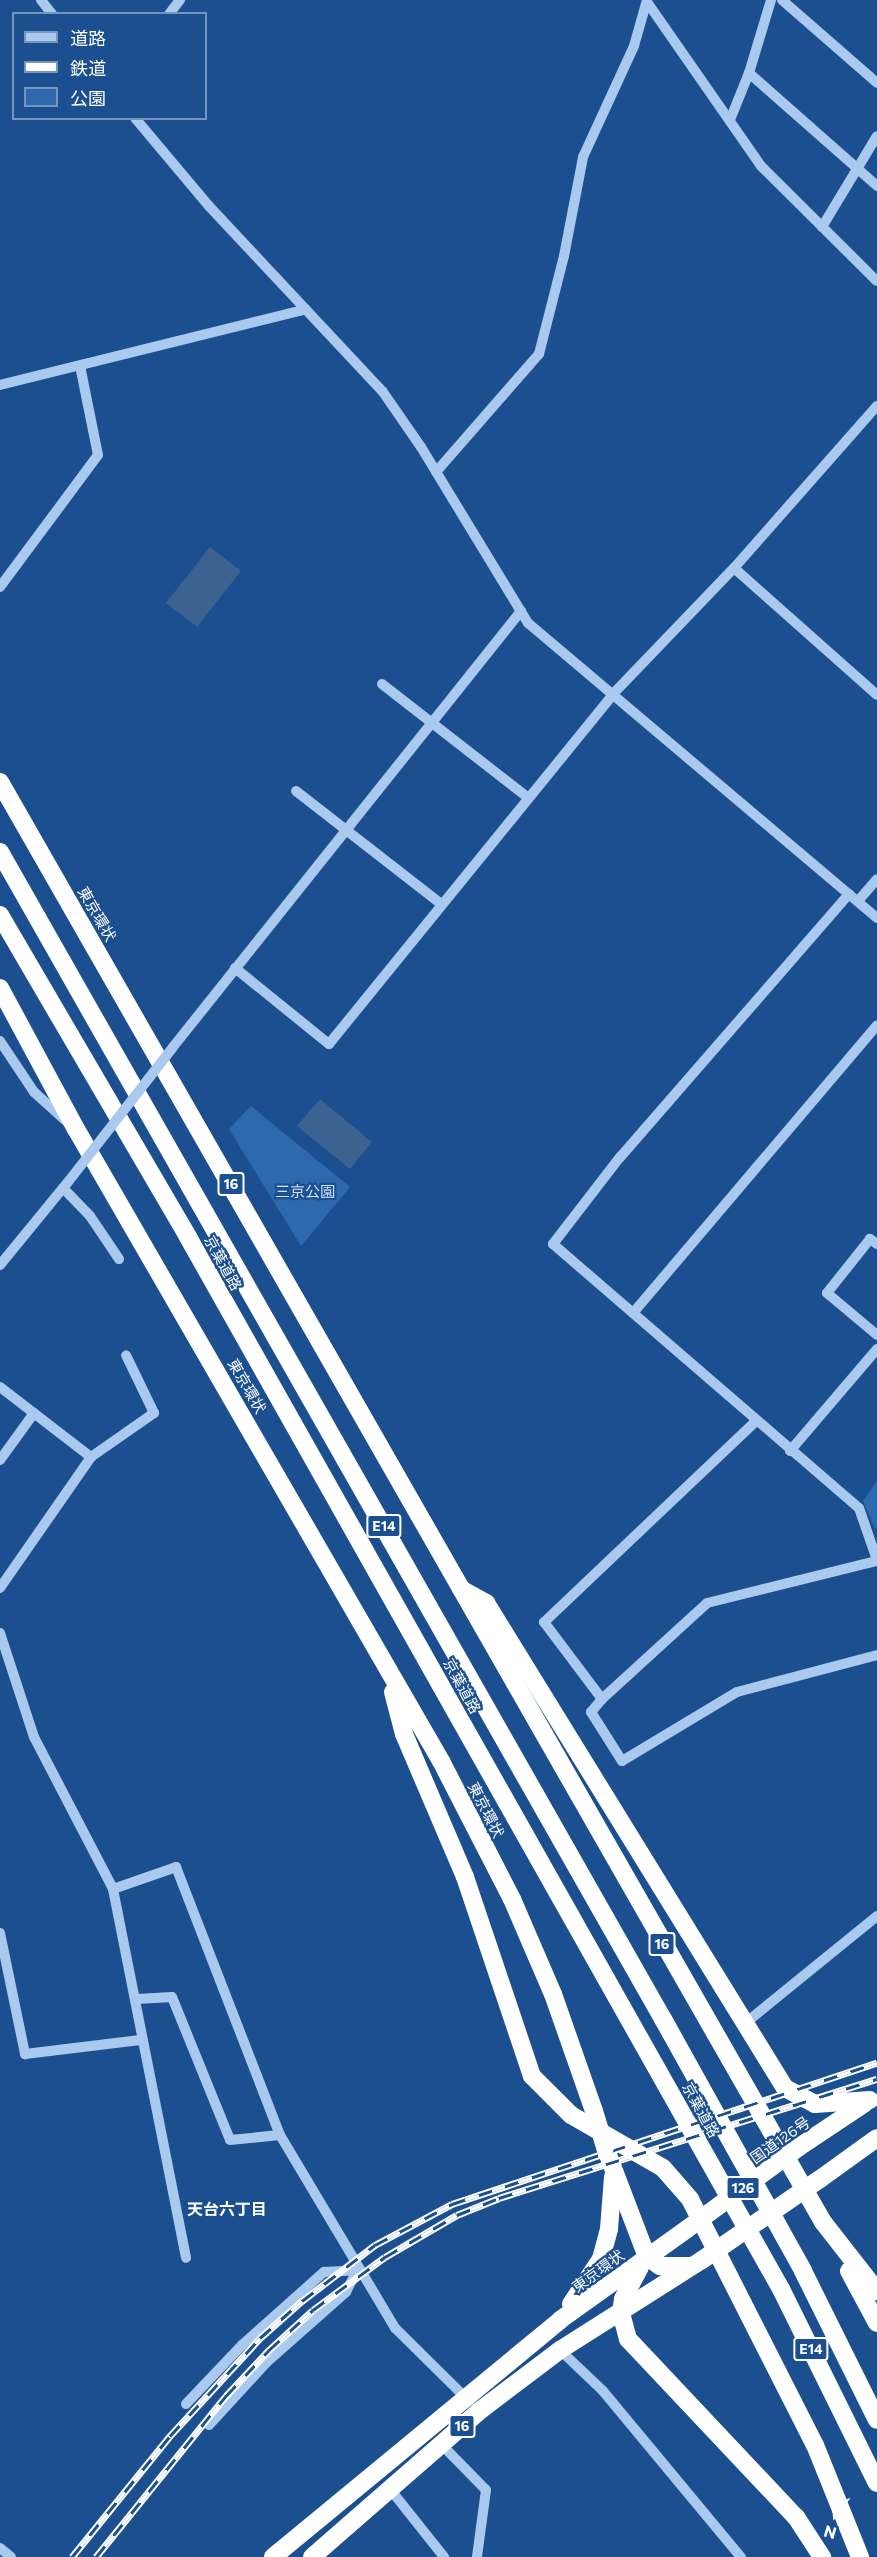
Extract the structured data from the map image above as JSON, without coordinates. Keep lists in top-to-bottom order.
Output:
{
  "streets": {
    "highway": [
      "東京環状",
      "16",
      "京葉道路",
      "E14",
      "国道126号",
      "126"
    ]
  },
  "crossings": [
    ["東京環状", "16"],
    ["東京環状", "国道126号"]
  ],
  "districts": ["天台六丁目"],
  "parks": ["三京公園"],
  "legend": ["道路", "鉄道", "公園"],
  "north": "bottom"
}
